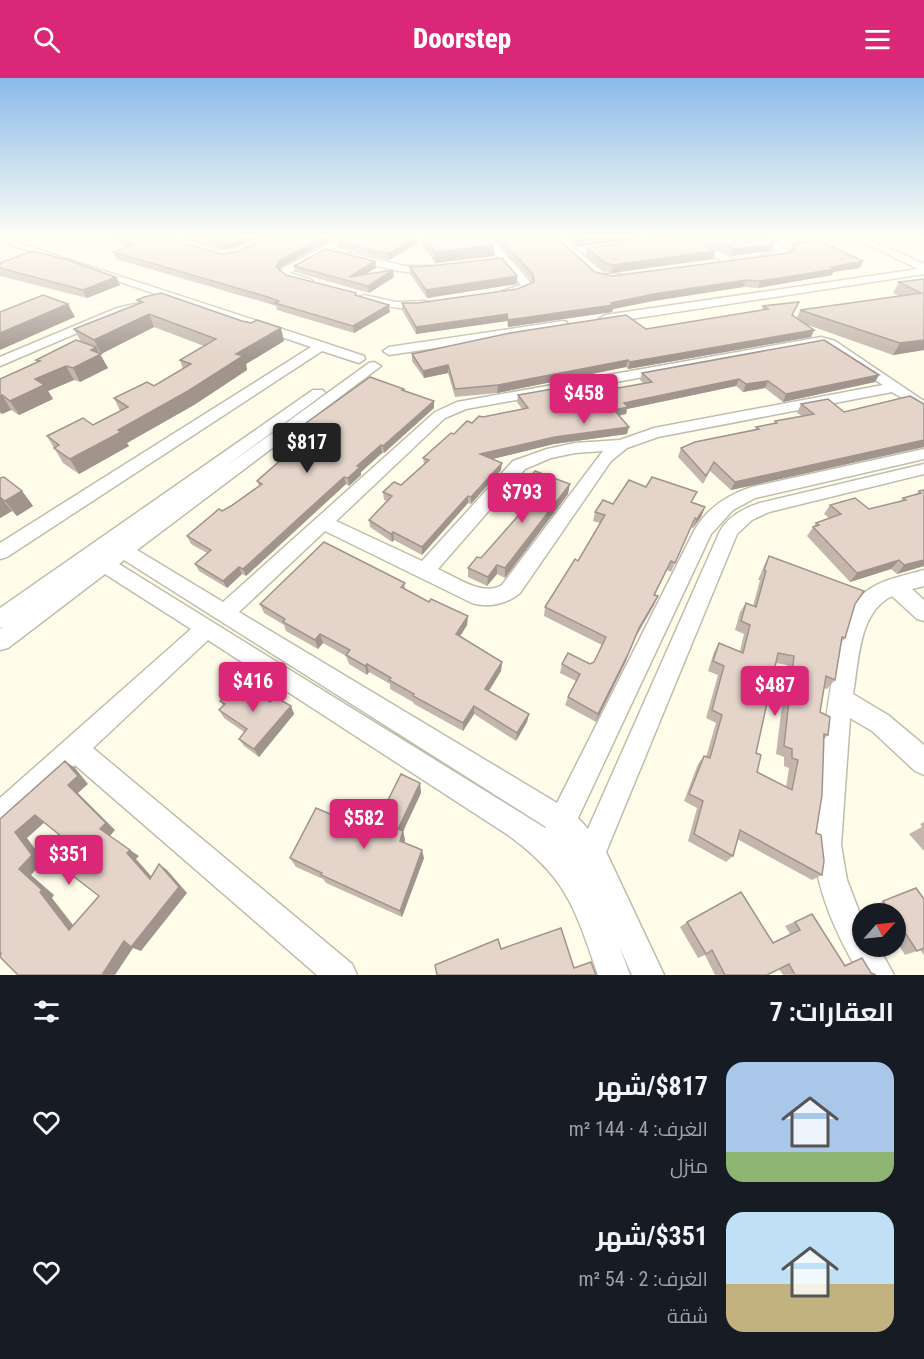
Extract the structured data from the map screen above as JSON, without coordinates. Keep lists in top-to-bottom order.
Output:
{
  "north": "top right",
  "page": {
    "header": "Doorstep",
    "price": [
      "$458",
      "$817",
      "$793",
      "$416",
      "$487",
      "$582",
      "$351"
    ],
    "heading": "العقارات: 7",
    "list": [
      {
        "name": "$817/شهر",
        "note": "الغرف: 4 · 144 m² · منزل"
      },
      {
        "name": "$351/شهر",
        "note": "الغرف: 2 · 54 m² · شقة"
      }
    ]
  }
}
